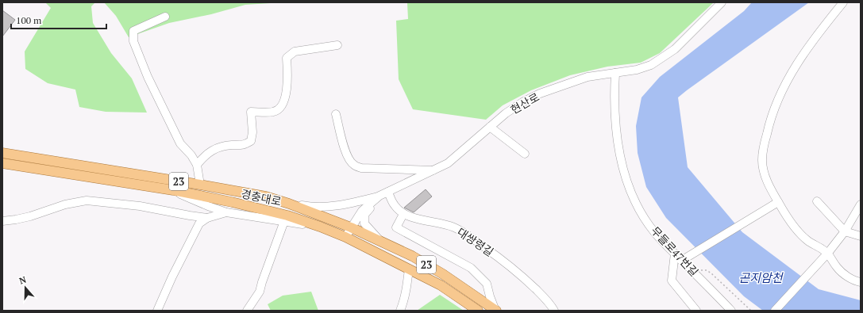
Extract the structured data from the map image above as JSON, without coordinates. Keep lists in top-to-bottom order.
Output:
{
  "streets": {
    "main road": ["23", "경충대로"],
    "street": ["현산로", "대쌍령길", "무들로47번길"]
  },
  "crossings": [
    ["현산로", "경충대로"],
    ["현산로", "무들로47번길"]
  ],
  "water": ["곤지암천"],
  "scale_bar": "100 m",
  "north": "top"
}
